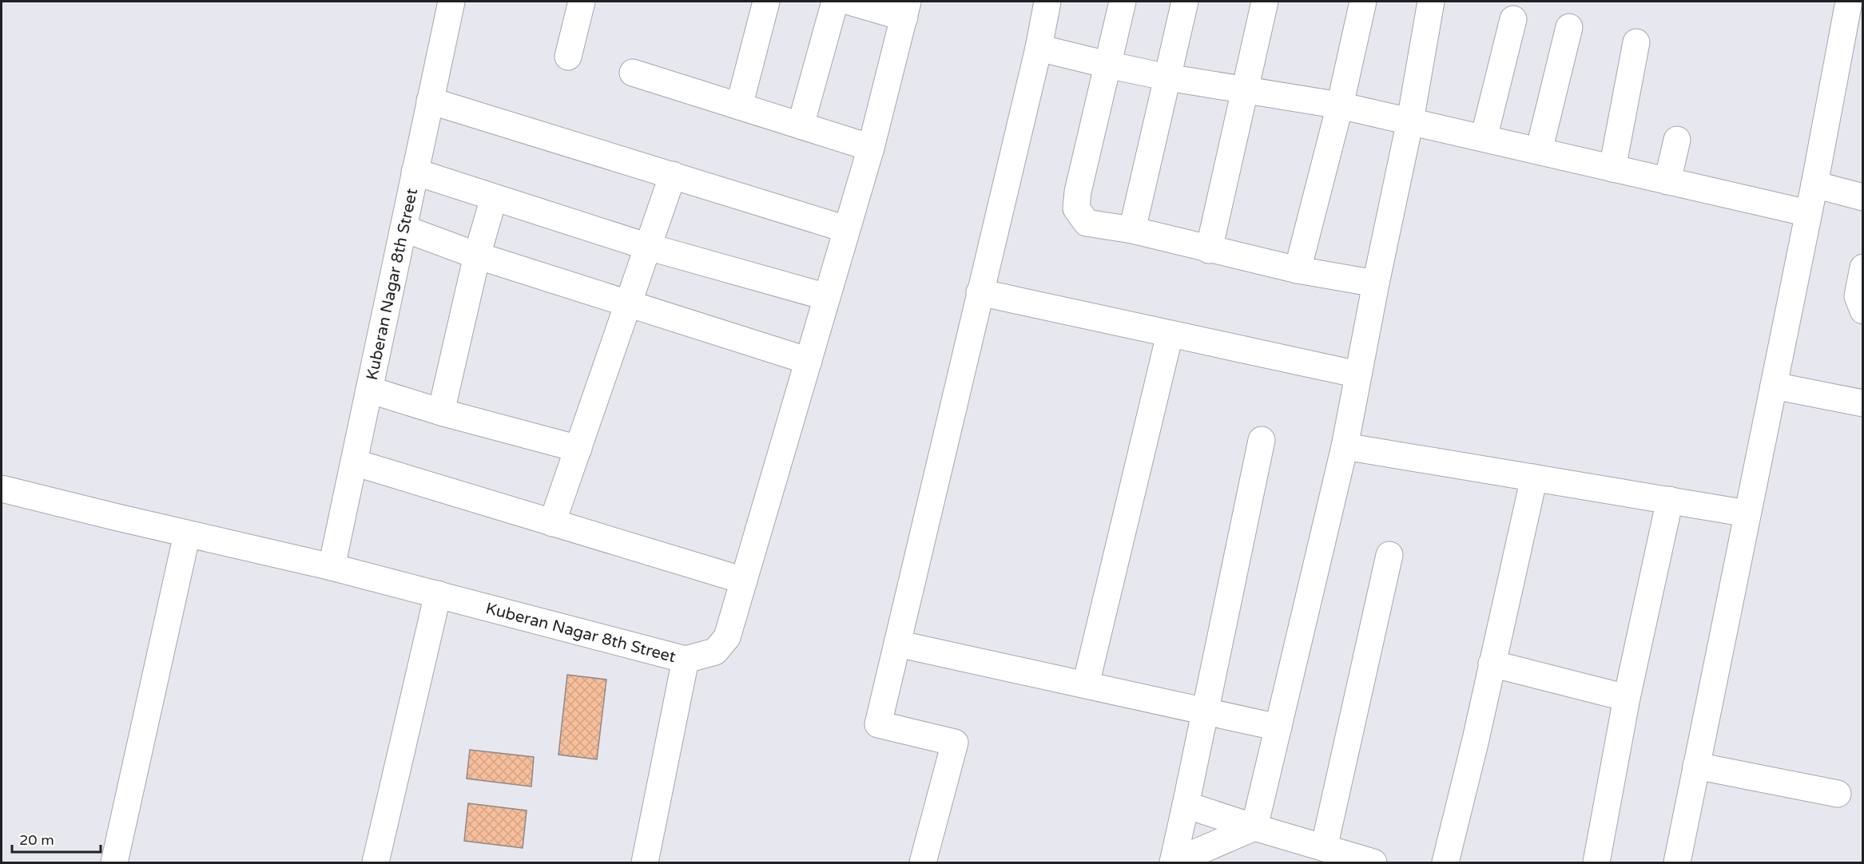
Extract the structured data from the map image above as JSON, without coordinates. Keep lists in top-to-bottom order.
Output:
{
  "streets": {
    "street": ["Kuberan Nagar 8th Street"]
  },
  "scale_bar": "20 m"
}
